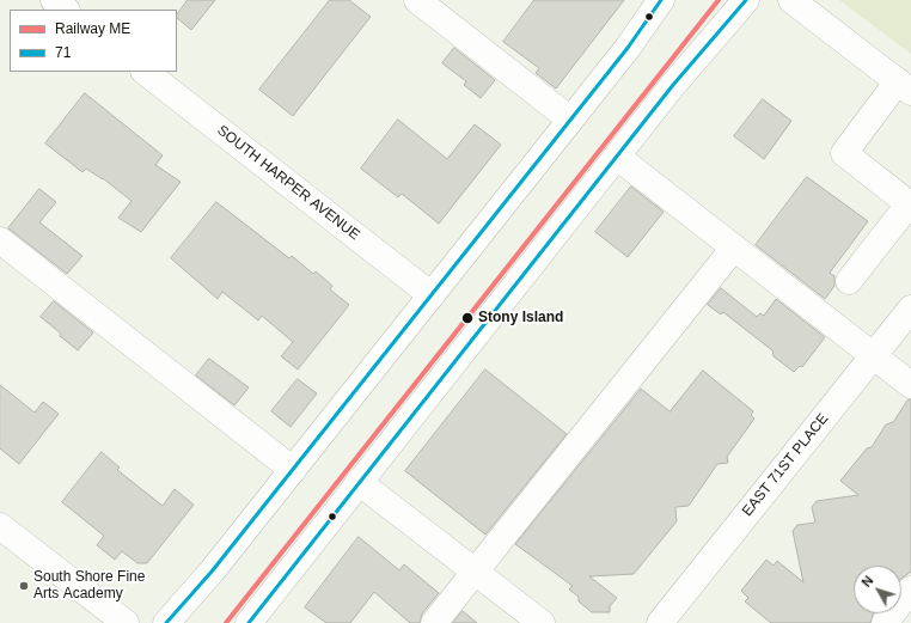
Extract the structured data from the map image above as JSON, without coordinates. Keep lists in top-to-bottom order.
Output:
{
  "streets": {
    "main road": ["SOUTH HARPER AVENUE", "EAST 71ST PLACE"]
  },
  "places": ["Stony Island", "South Shore Fine Arts Academy"],
  "lines": ["rail line ME", "transit line 71"],
  "legend": ["Railway ME", "71"],
  "north": "top left"
}
